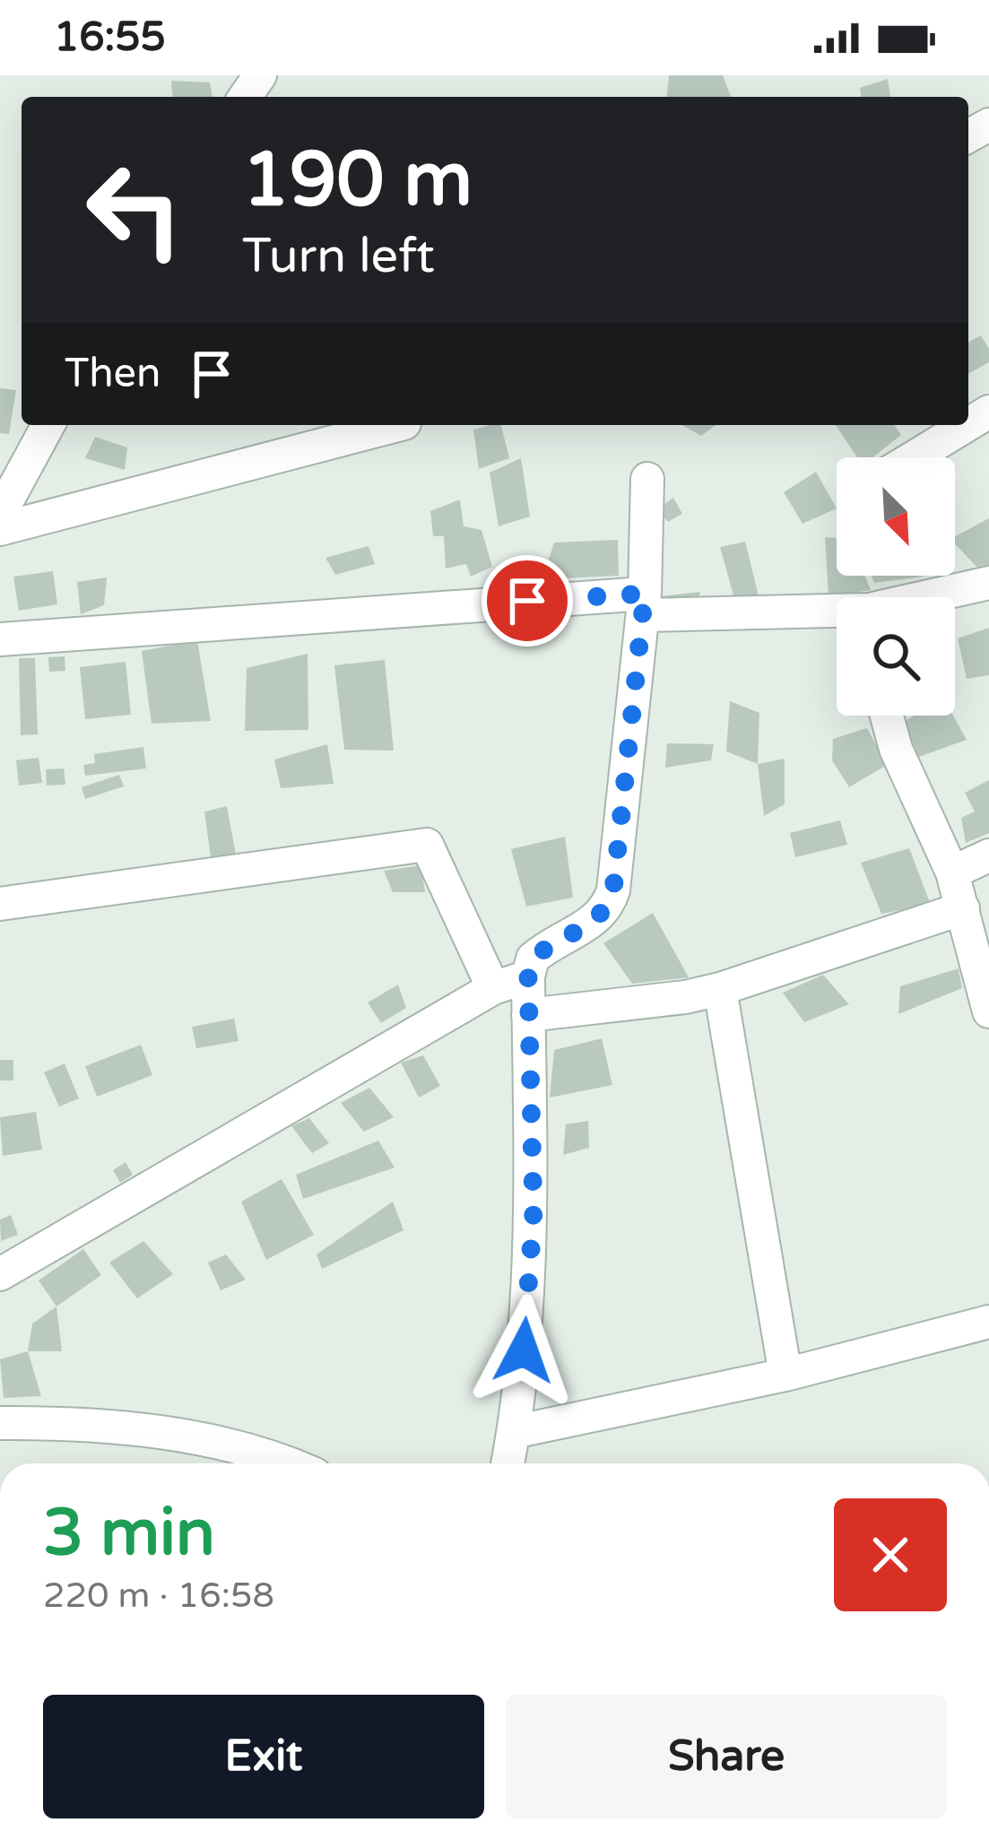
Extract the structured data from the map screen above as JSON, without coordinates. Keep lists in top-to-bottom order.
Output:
{
  "north": "bottom right",
  "page": {
    "status": "16:55",
    "turn": ["190 m", "Turn left"],
    "then": "Then",
    "heading": ["3 min", "220 m · 16:58"],
    "buttons": ["Exit", "Share"]
  }
}
